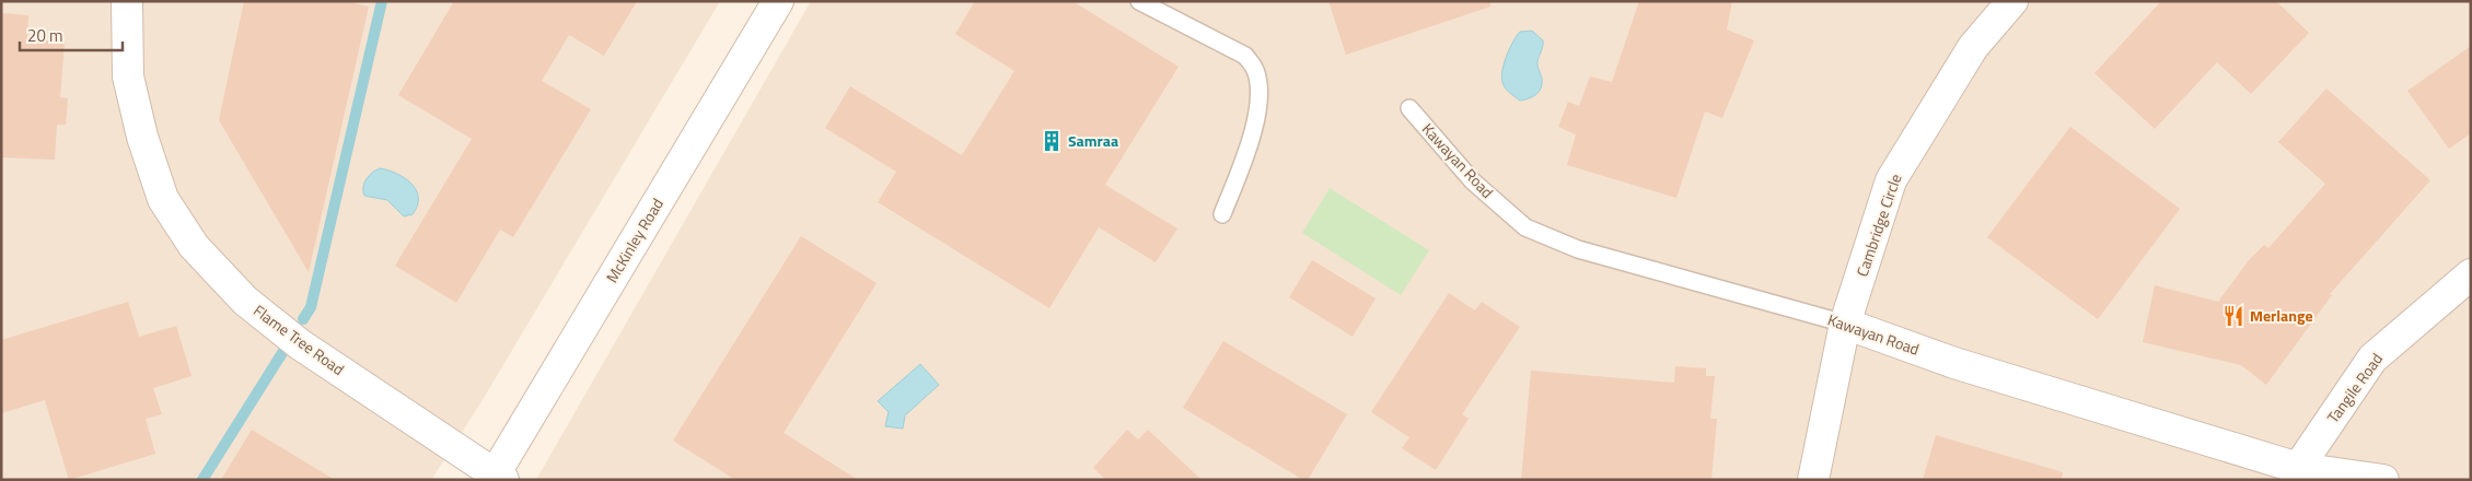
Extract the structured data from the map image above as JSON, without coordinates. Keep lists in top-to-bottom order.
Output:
{
  "streets": {
    "street": [
      "Kawayan Road",
      "Cambridge Circle",
      "McKinley Road",
      "Flame Tree Road",
      "Tangile Road"
    ]
  },
  "crossings": [
    ["Kawayan Road", "Cambridge Circle"],
    ["Kawayan Road", "Tangile Road"],
    ["McKinley Road", "Flame Tree Road"]
  ],
  "places": {
    "building": ["Samraa"],
    "restaurant": ["Merlange"]
  },
  "scale_bar": "20 m"
}
